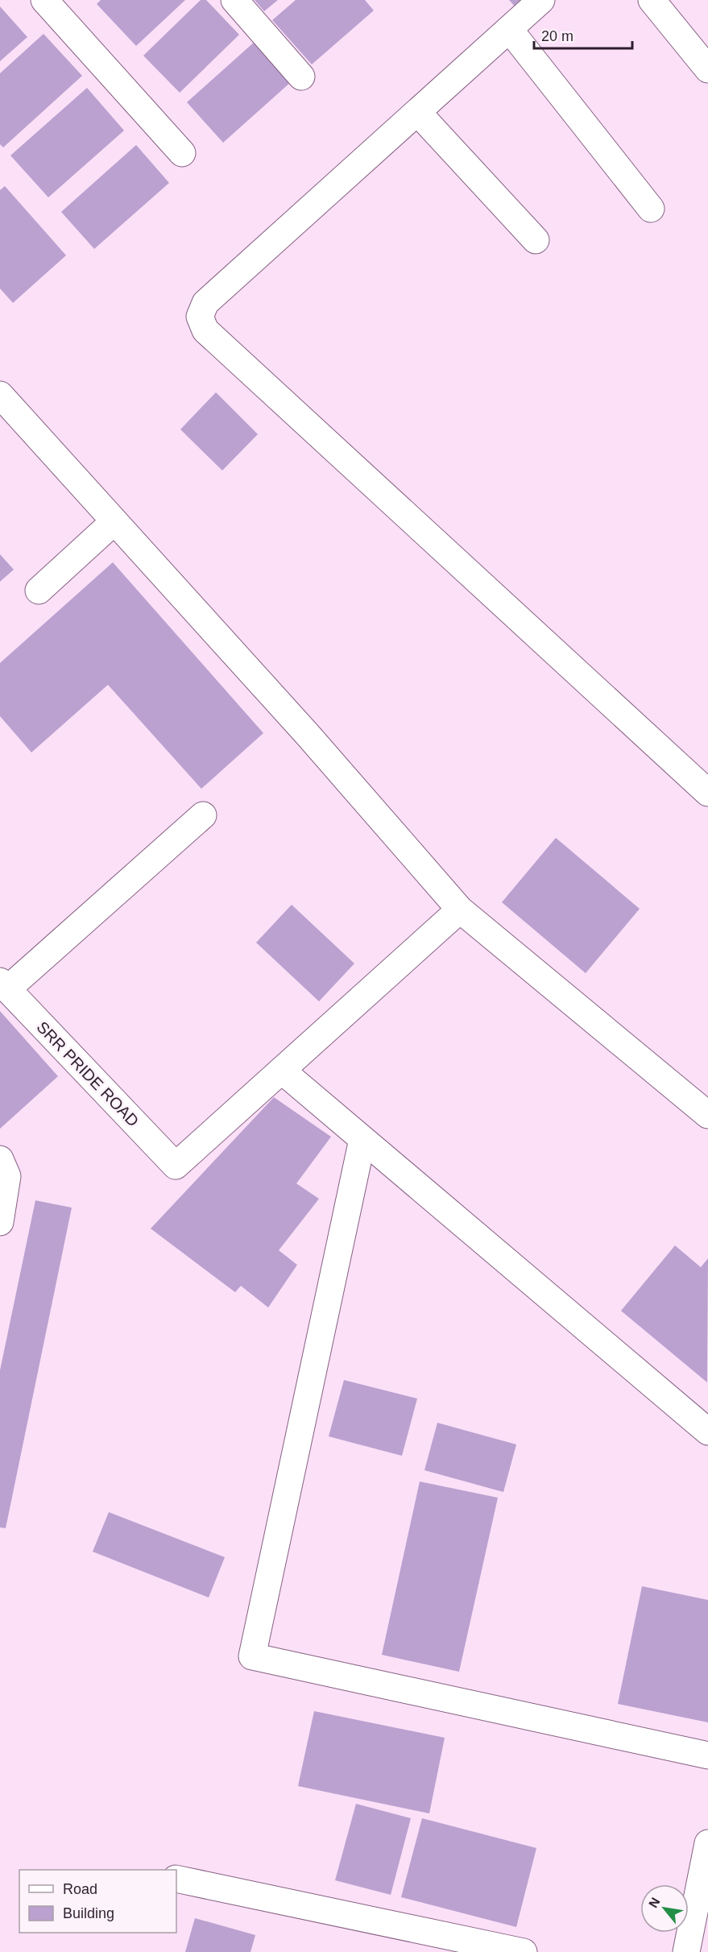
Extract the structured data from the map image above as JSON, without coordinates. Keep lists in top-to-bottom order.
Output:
{
  "streets": {
    "street": ["SRR PRIDE ROAD"]
  },
  "legend": ["Road", "Building"],
  "scale_bar": "20 m",
  "north": "top left"
}
